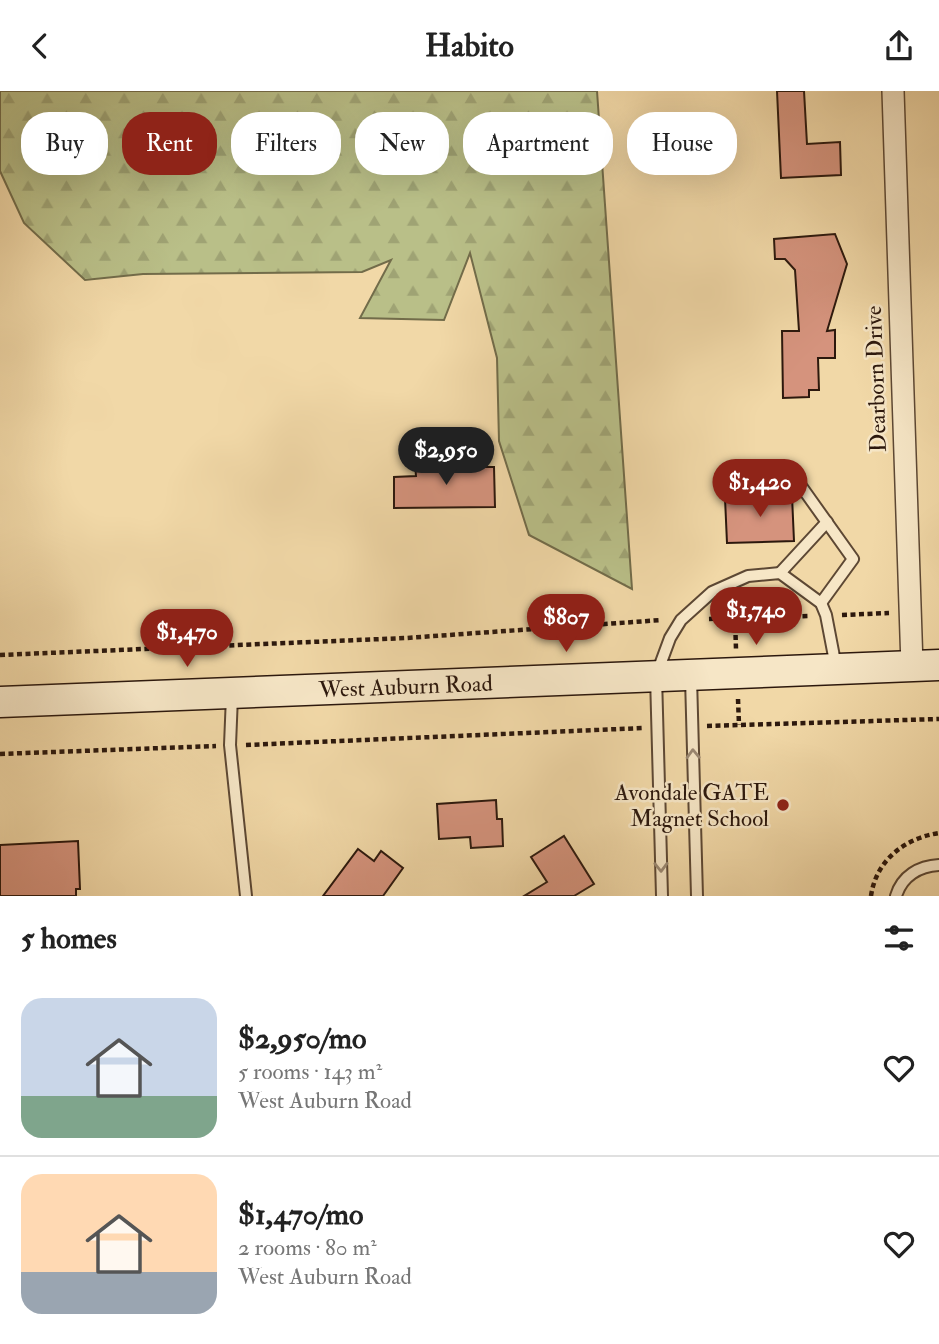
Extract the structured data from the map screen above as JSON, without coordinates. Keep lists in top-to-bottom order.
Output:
{
  "streets": {
    "main road": ["West Auburn Road"],
    "street": ["Dearborn Drive"]
  },
  "crossings": [
    ["Dearborn Drive", "West Auburn Road"]
  ],
  "places": ["Avondale GATE Magnet School"],
  "page": {
    "header": "Habito",
    "chip": [
      "Buy",
      "Rent",
      "Filters",
      "New",
      "Apartment",
      "House"
    ],
    "price": [
      "$2,950",
      "$1,420",
      "$1,740",
      "$807",
      "$1,470"
    ],
    "heading": "5 homes",
    "list": [
      {
        "name": "$2,950/mo",
        "note": "5 rooms · 143 m² · West Auburn Road"
      },
      {
        "name": "$1,470/mo",
        "note": "2 rooms · 80 m² · West Auburn Road"
      }
    ]
  }
}
